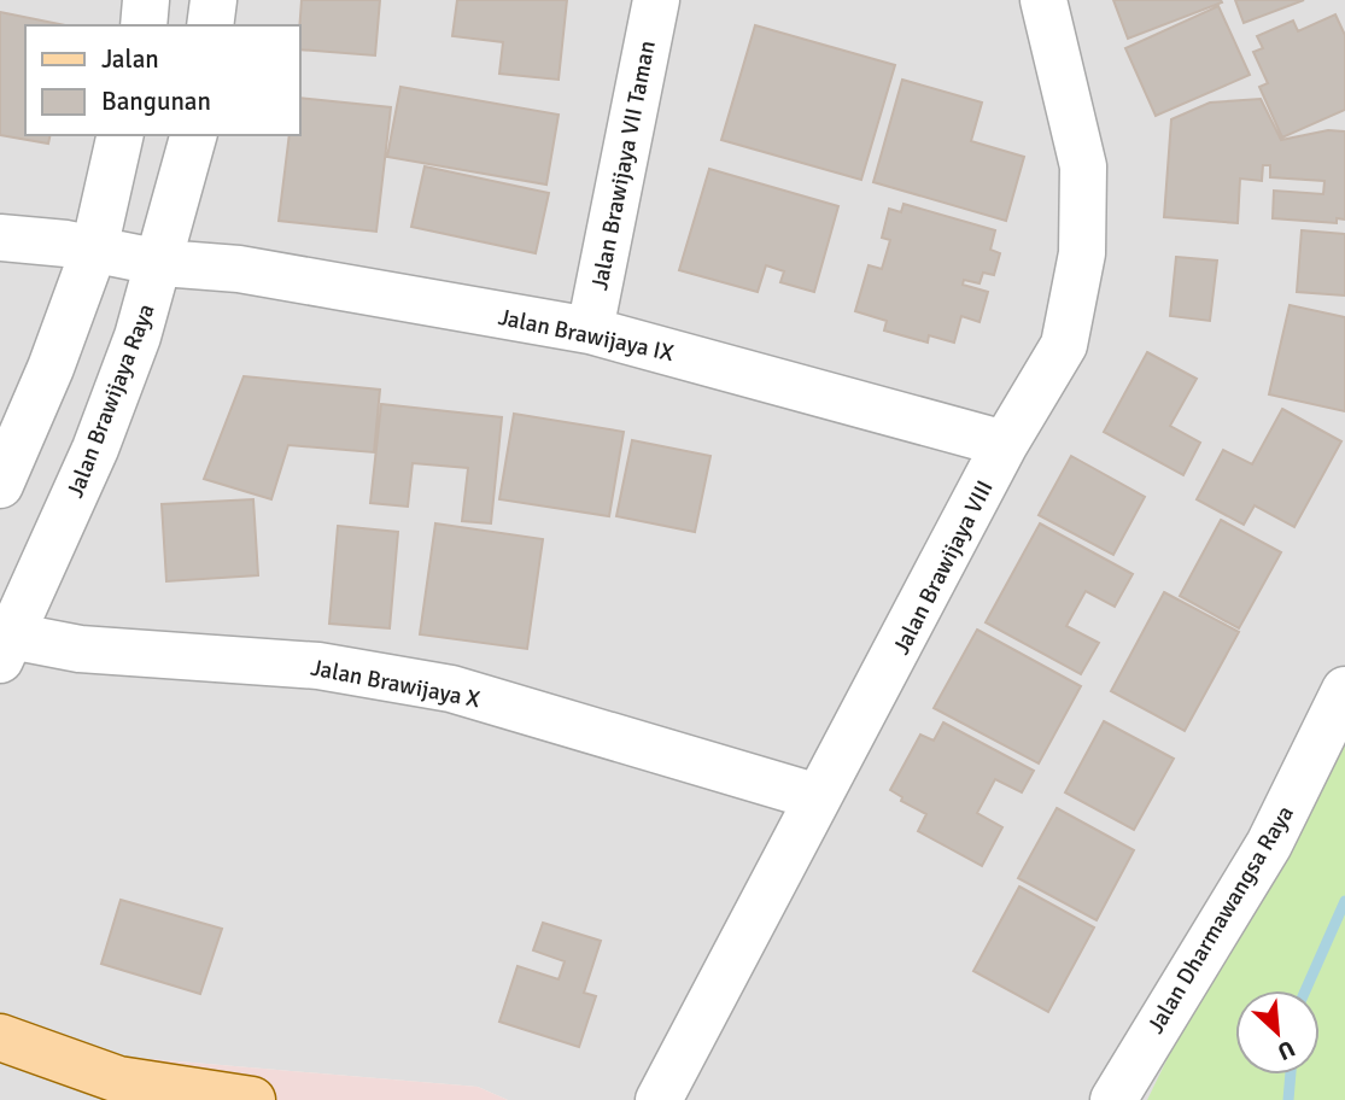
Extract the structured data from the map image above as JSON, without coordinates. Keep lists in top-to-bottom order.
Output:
{
  "streets": {
    "street": [
      "Jalan Brawijaya VII Taman",
      "Jalan Brawijaya IX",
      "Jalan Brawijaya Raya",
      "Jalan Brawijaya VIII",
      "Jalan Brawijaya X",
      "Jalan Dharmawangsa Raya"
    ]
  },
  "crossings": [
    ["Jalan Brawijaya VII Taman", "Jalan Brawijaya IX"],
    ["Jalan Brawijaya IX", "Jalan Brawijaya Raya"],
    ["Jalan Brawijaya IX", "Jalan Brawijaya VIII"],
    ["Jalan Brawijaya Raya", "Jalan Brawijaya X"],
    ["Jalan Brawijaya VIII", "Jalan Brawijaya X"]
  ],
  "legend": ["Jalan", "Bangunan"],
  "north": "bottom right"
}
